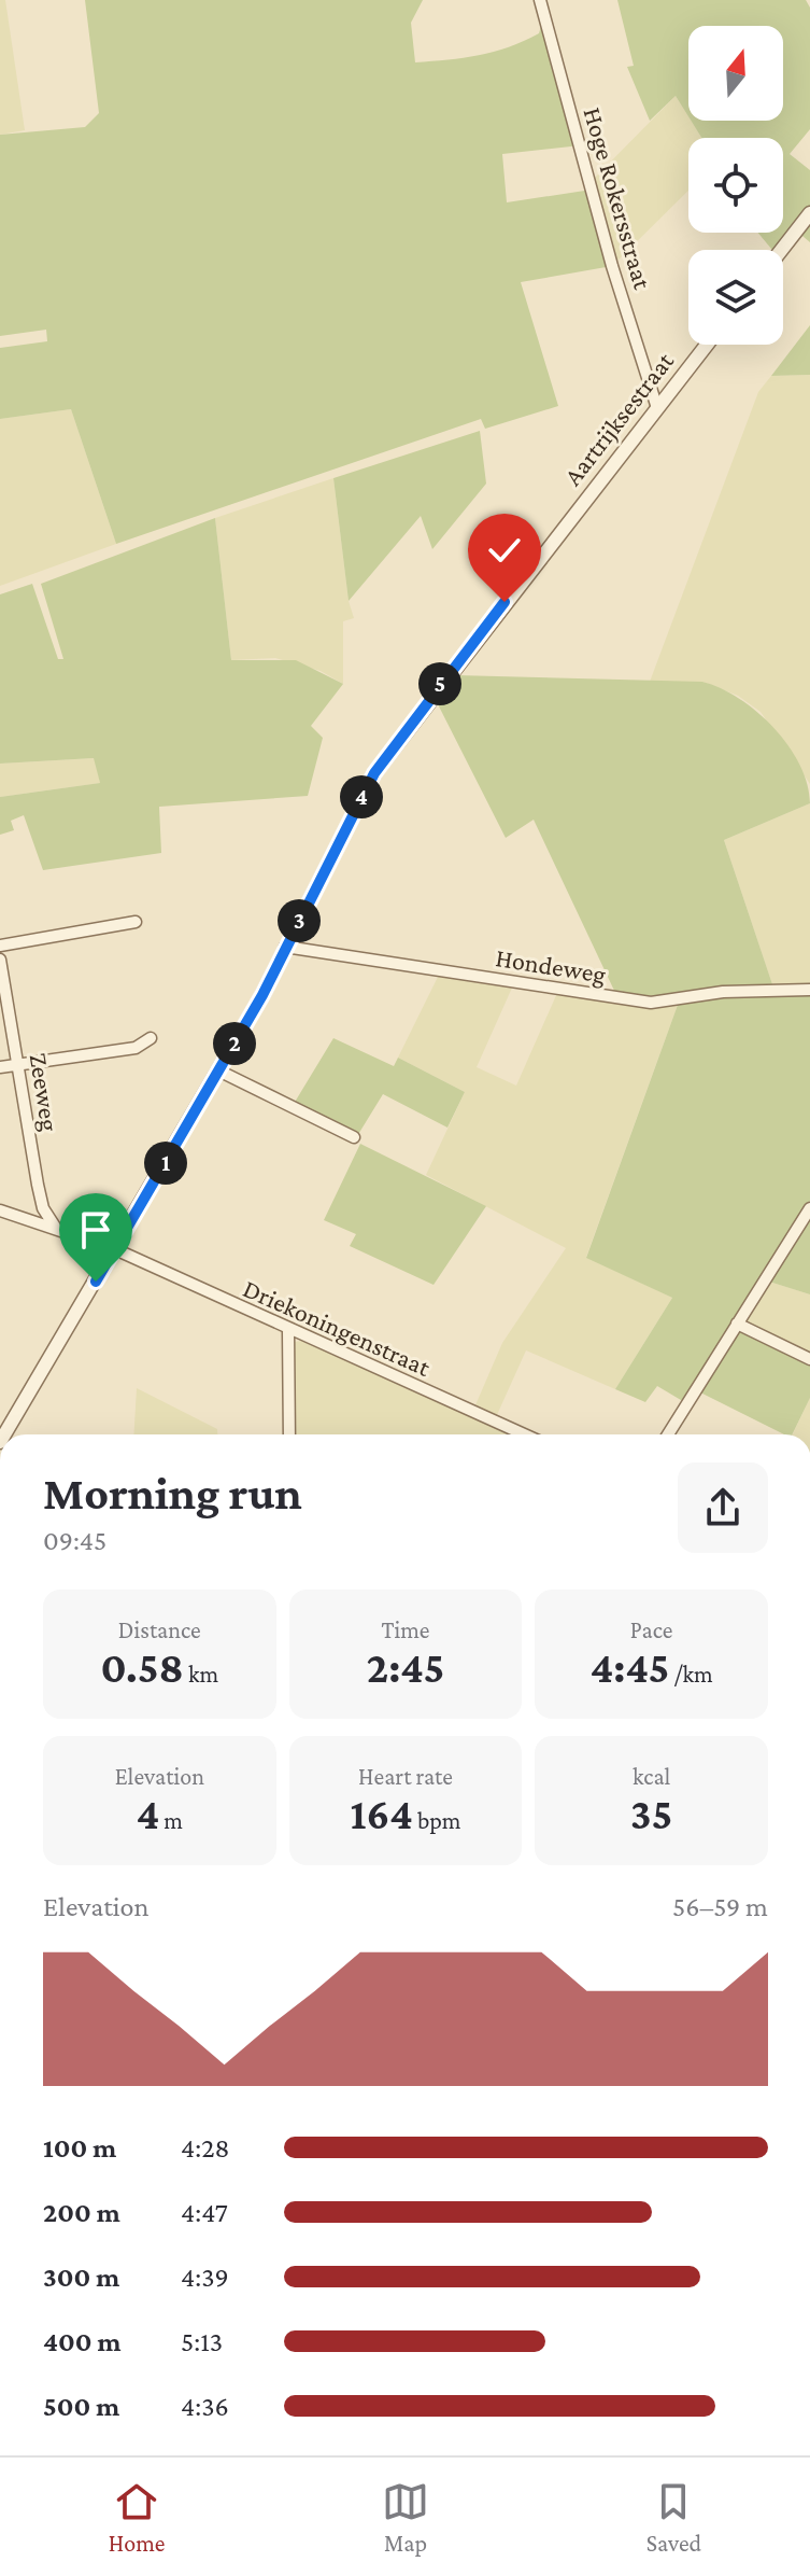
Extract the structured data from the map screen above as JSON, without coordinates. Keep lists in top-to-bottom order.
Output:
{
  "streets": {
    "street": [
      "Hoge Rokersstraat",
      "Aartrijksestraat",
      "Hondeweg",
      "Zeeweg",
      "Driekoningenstraat"
    ]
  },
  "crossings": [
    ["Hoge Rokersstraat", "Aartrijksestraat"],
    ["Aartrijksestraat", "Hondeweg"],
    ["Aartrijksestraat", "Driekoningenstraat"],
    ["Zeeweg", "Driekoningenstraat"]
  ],
  "north": "top",
  "page": {
    "pins": [
      "5",
      "4",
      "3",
      "2",
      "1"
    ],
    "heading": ["Morning run", "09:45"],
    "stats": [
      ["Distance", "0.58 km"],
      ["Time", "2:45"],
      ["Pace", "4:45 /km"],
      ["Elevation", "4 m"],
      ["Heart rate", "164 bpm"],
      ["kcal", "35"]
    ],
    "chart": ["Elevation", "56–59 m"],
    "list": [
      {
        "name": "100 m",
        "note": "4:28"
      },
      {
        "name": "200 m",
        "note": "4:47"
      },
      {
        "name": "300 m",
        "note": "4:39"
      },
      {
        "name": "400 m",
        "note": "5:13"
      },
      {
        "name": "500 m",
        "note": "4:36"
      }
    ],
    "tabs": ["Home", "Map", "Saved"]
  }
}
